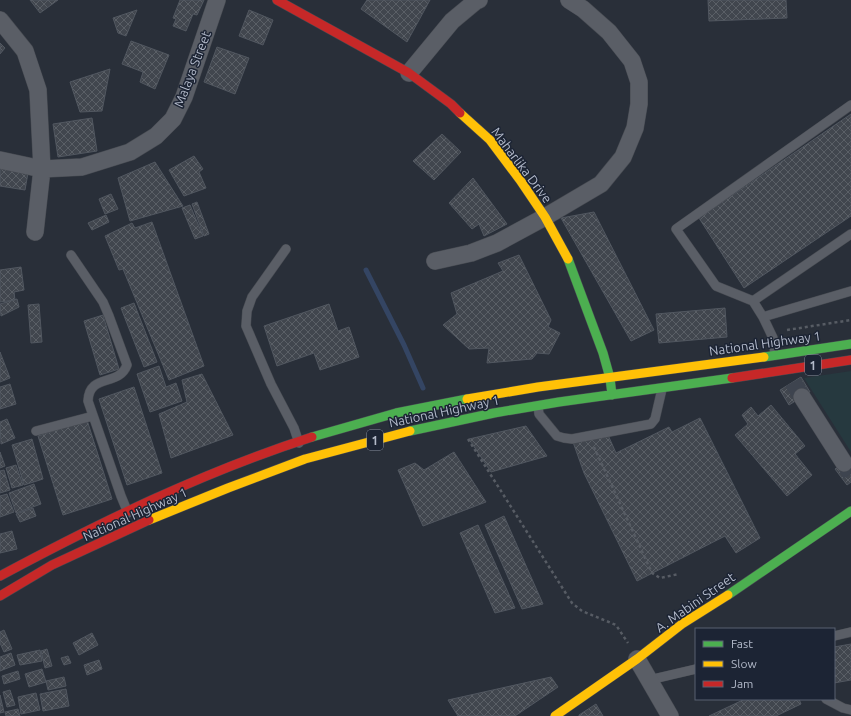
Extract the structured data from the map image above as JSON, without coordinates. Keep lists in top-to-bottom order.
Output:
{
  "streets": {
    "main road": [
      "Maharlika Drive",
      "National Highway 1",
      "1",
      "A. Mabini Street"
    ],
    "street": ["Malaya Street"]
  },
  "crossings": [
    ["Maharlika Drive", "National Highway 1"]
  ],
  "legend": ["Fast", "Slow", "Jam"]
}
